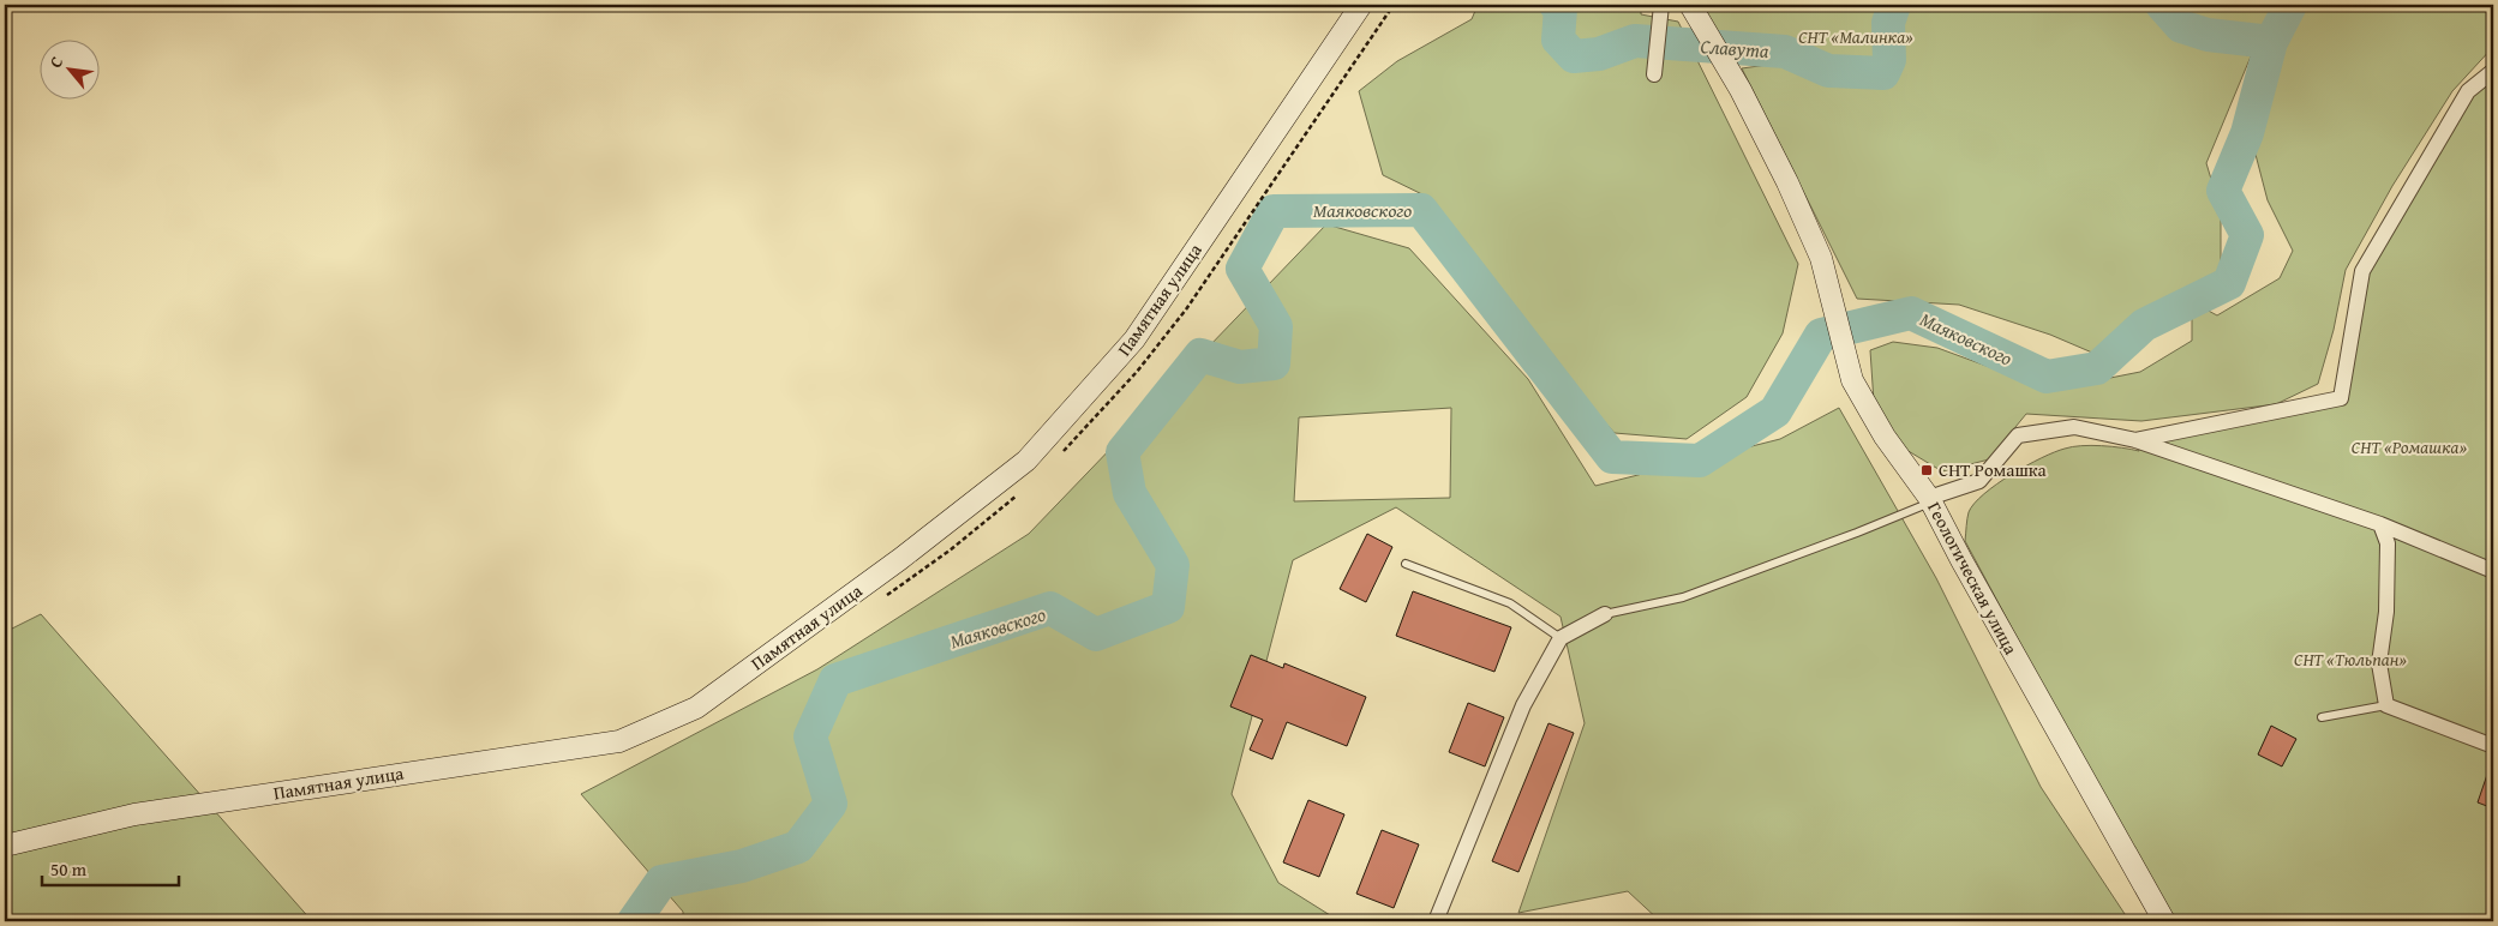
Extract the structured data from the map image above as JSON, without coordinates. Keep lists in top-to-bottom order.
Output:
{
  "streets": {
    "street": ["Памятная улица", "Геологическая улица"]
  },
  "water": ["Славута", "Маяковского"],
  "parks": ["СНТ «Малинка»", "СНТ «Ромашка»", "СНТ «Тюльпан»"],
  "places": {
    "transit": ["СНТ Ромашка"]
  },
  "scale_bar": "50 m",
  "north": "top left"
}
